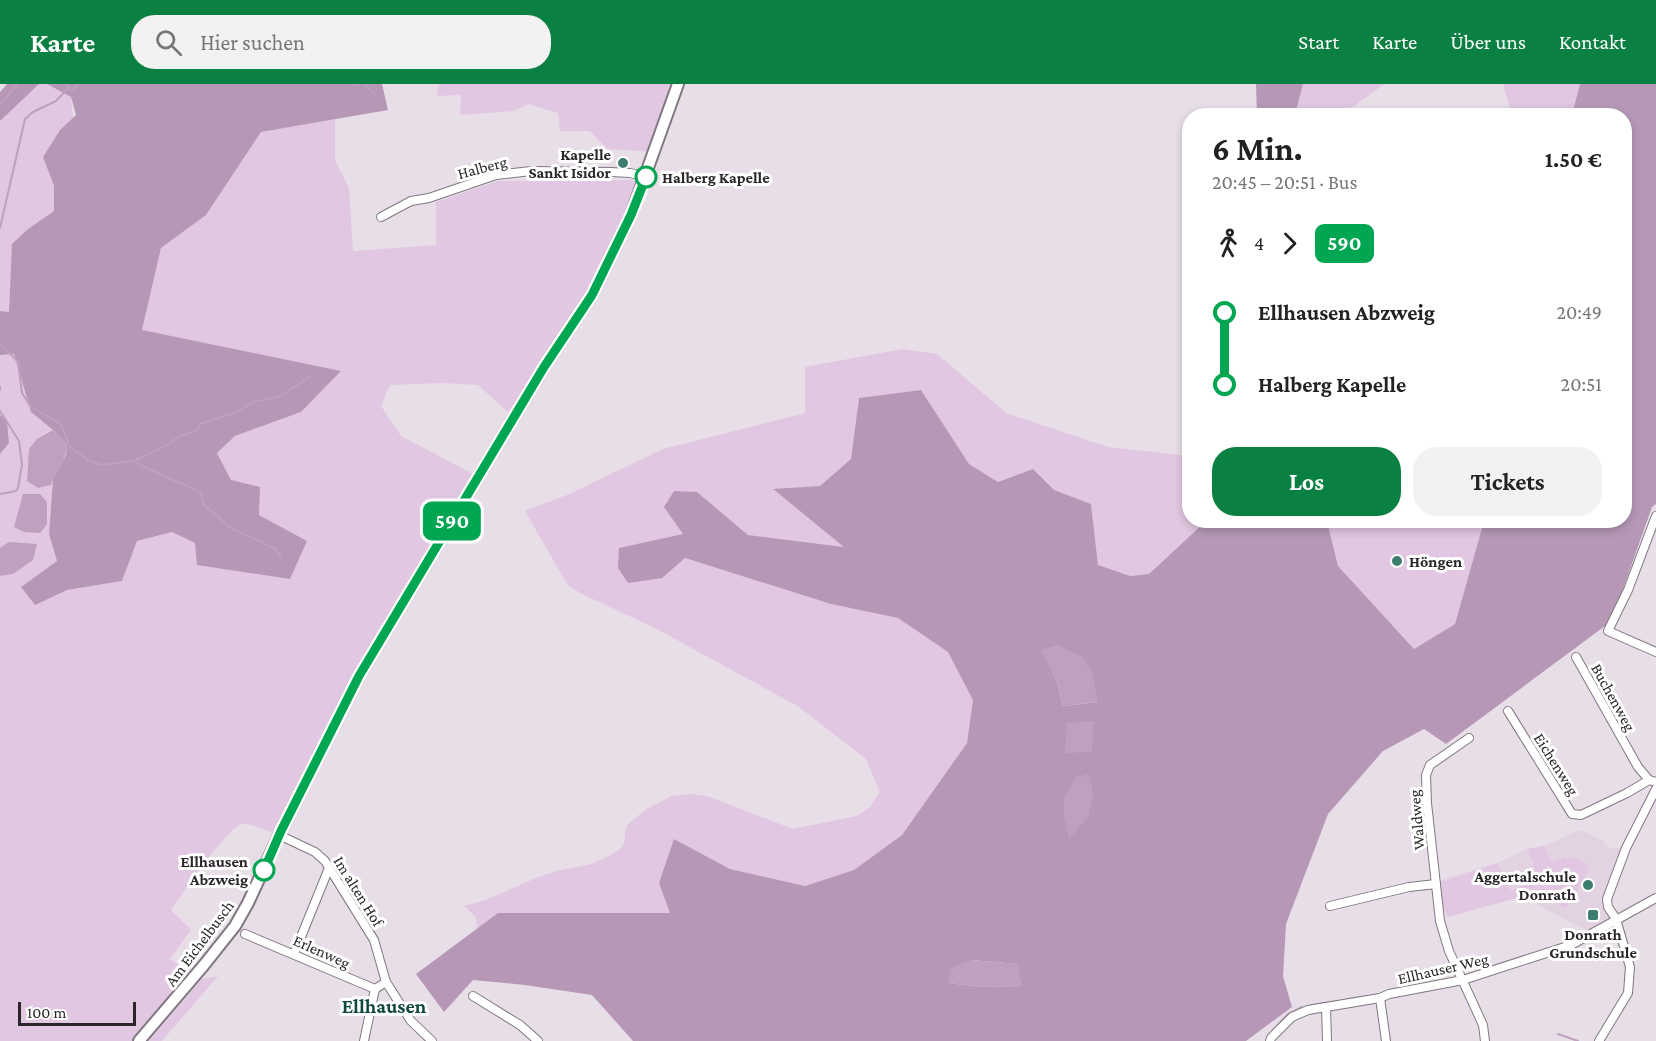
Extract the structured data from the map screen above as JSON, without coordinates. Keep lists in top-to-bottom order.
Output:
{
  "streets": {
    "street": [
      "Halberg",
      "Buchenweg",
      "Eichenweg",
      "Waldweg",
      "Im alten Hof",
      "Am Eichelbusch",
      "Erlenweg",
      "Ellhauser Weg"
    ]
  },
  "crossings": [
    ["Halberg", "Am Eichelbusch"],
    ["Buchenweg", "Eichenweg"],
    ["Waldweg", "Ellhauser Weg"],
    ["Im alten Hof", "Am Eichelbusch"]
  ],
  "districts": ["Ellhausen"],
  "places": {
    "other": [
      "Kapelle Sankt Isidor",
      "Halberg Kapelle",
      "Höngen",
      "Ellhausen Abzweig",
      "Aggertalschule Donrath"
    ],
    "transit": ["Donrath Grundschule"]
  },
  "lines": ["bus line 590"],
  "scale_bar": "100 m",
  "page": {
    "header": "Karte",
    "search": "Hier suchen",
    "nav": [
      "Start",
      "Karte",
      "Über uns",
      "Kontakt"
    ],
    "on_map": "590",
    "heading": ["6 Min.", "20:45 – 20:51 · Bus", "1.50 €"],
    "legs": ["4", "590"],
    "list": [
      {
        "name": "Ellhausen Abzweig",
        "value": "20:49"
      },
      {
        "name": "Halberg Kapelle",
        "value": "20:51"
      }
    ],
    "buttons": ["Los", "Tickets"],
    "scale": "100 m"
  }
}
